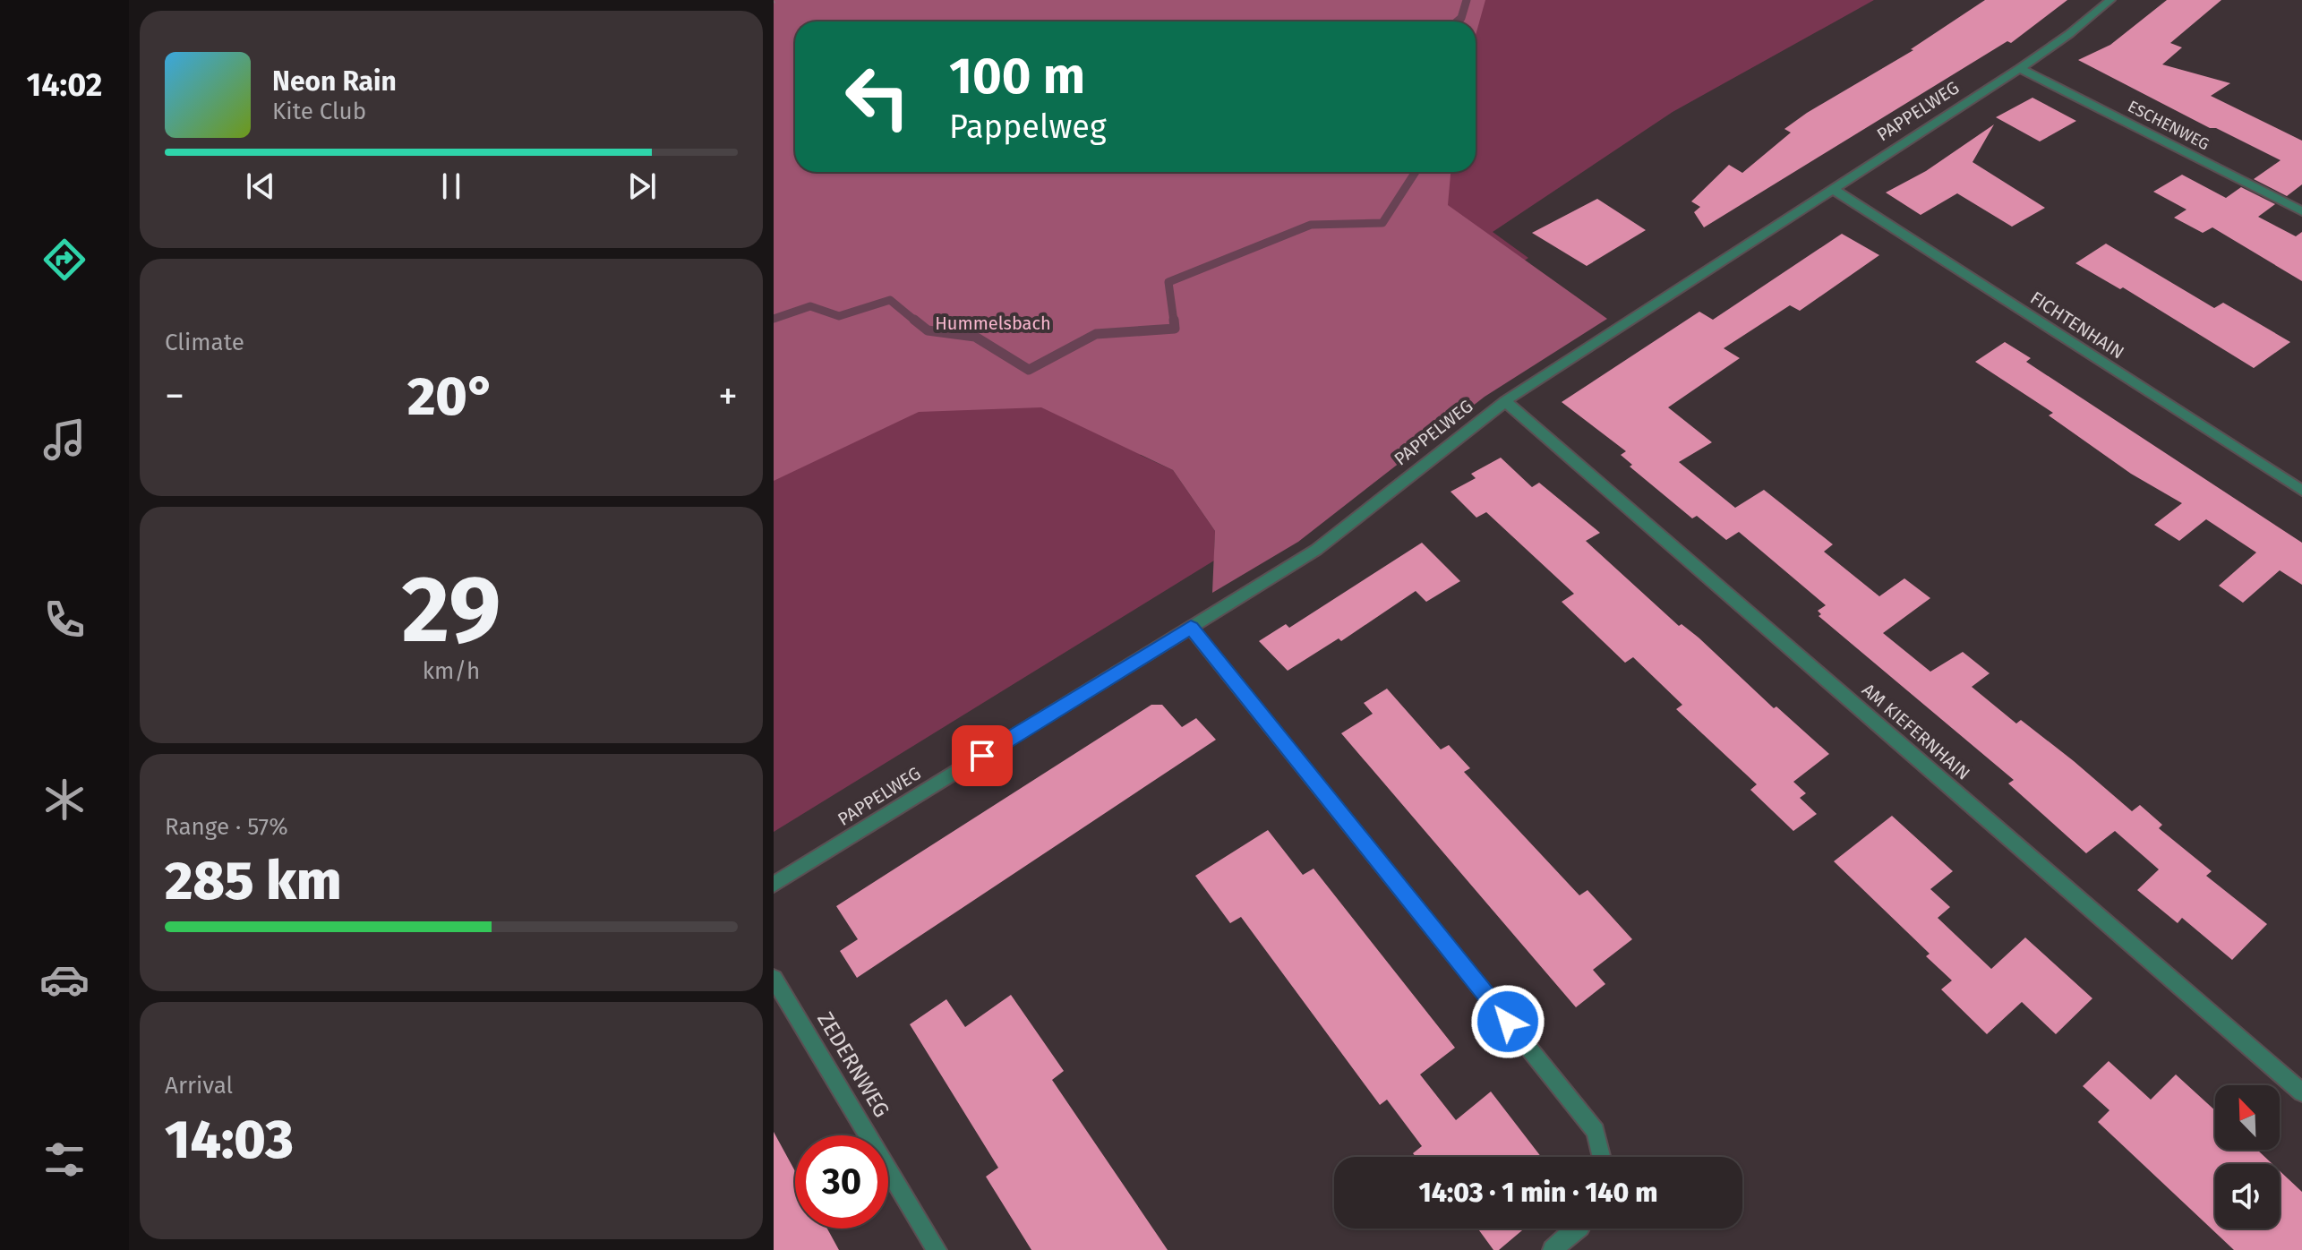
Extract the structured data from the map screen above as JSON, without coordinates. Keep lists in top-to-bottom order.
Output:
{
  "streets": {
    "street": [
      "PAPPELWEG",
      "ESCHENWEG",
      "FICHTENHAIN",
      "AM KIEFERNHAIN",
      "ZEDERNWEG"
    ]
  },
  "crossings": [
    ["PAPPELWEG", "ESCHENWEG"],
    ["PAPPELWEG", "FICHTENHAIN"],
    ["PAPPELWEG", "AM KIEFERNHAIN"]
  ],
  "parks": ["Hummelsbach"],
  "north": "top left",
  "page": {
    "tabs": "14:02",
    "turn": ["100 m", "Pappelweg"],
    "song": ["Neon Rain", "Kite Club"],
    "tile": [
      "Climate",
      ["29", "km/h"],
      ["Range · 57%", "285 km"],
      ["Arrival", "14:03"]
    ],
    "heat": ["−", "20°", "+"],
    "limit": "30",
    "trip": "14:03 · 1 min · 140 m"
  }
}
